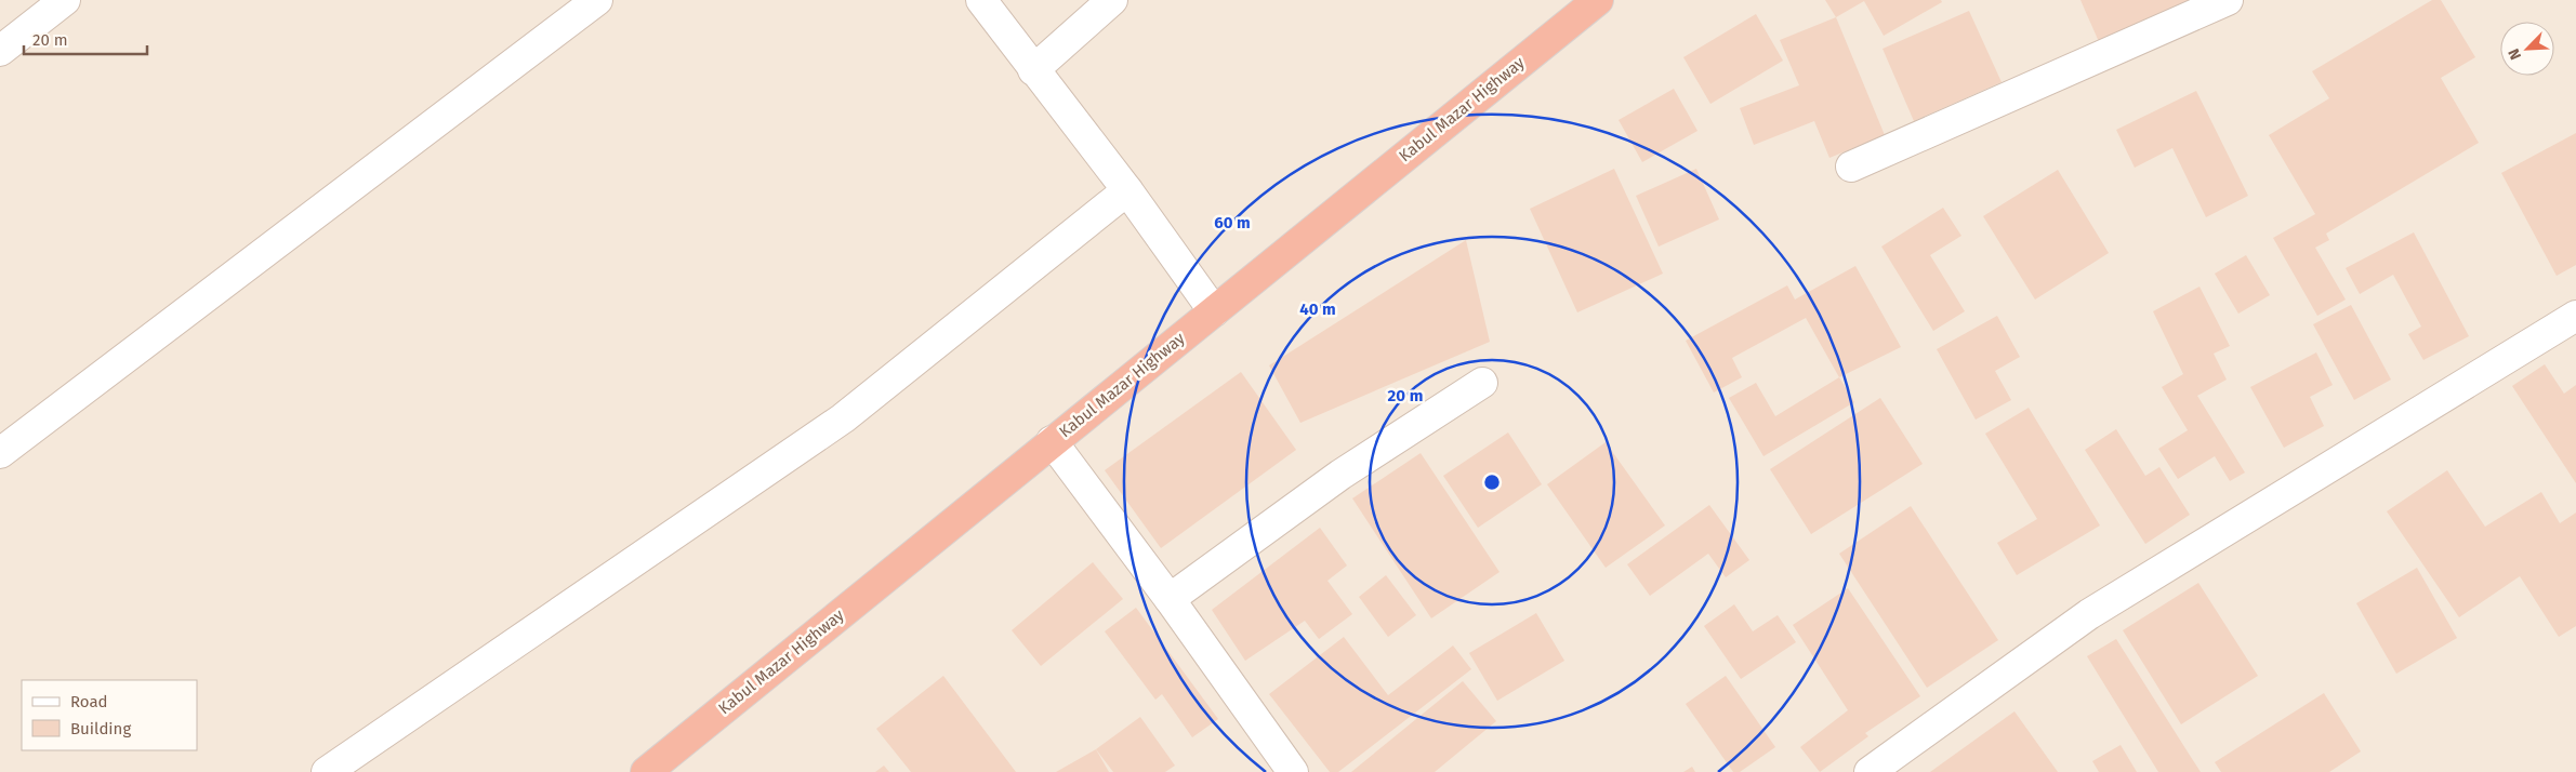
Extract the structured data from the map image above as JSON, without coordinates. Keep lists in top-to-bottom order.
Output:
{
  "streets": {
    "highway": ["Kabul Mazar Highway"]
  },
  "legend": ["Road", "Building"],
  "scale_bar": "20 m",
  "north": "bottom left",
  "rings": ["60 m", "40 m", "20 m"]
}
